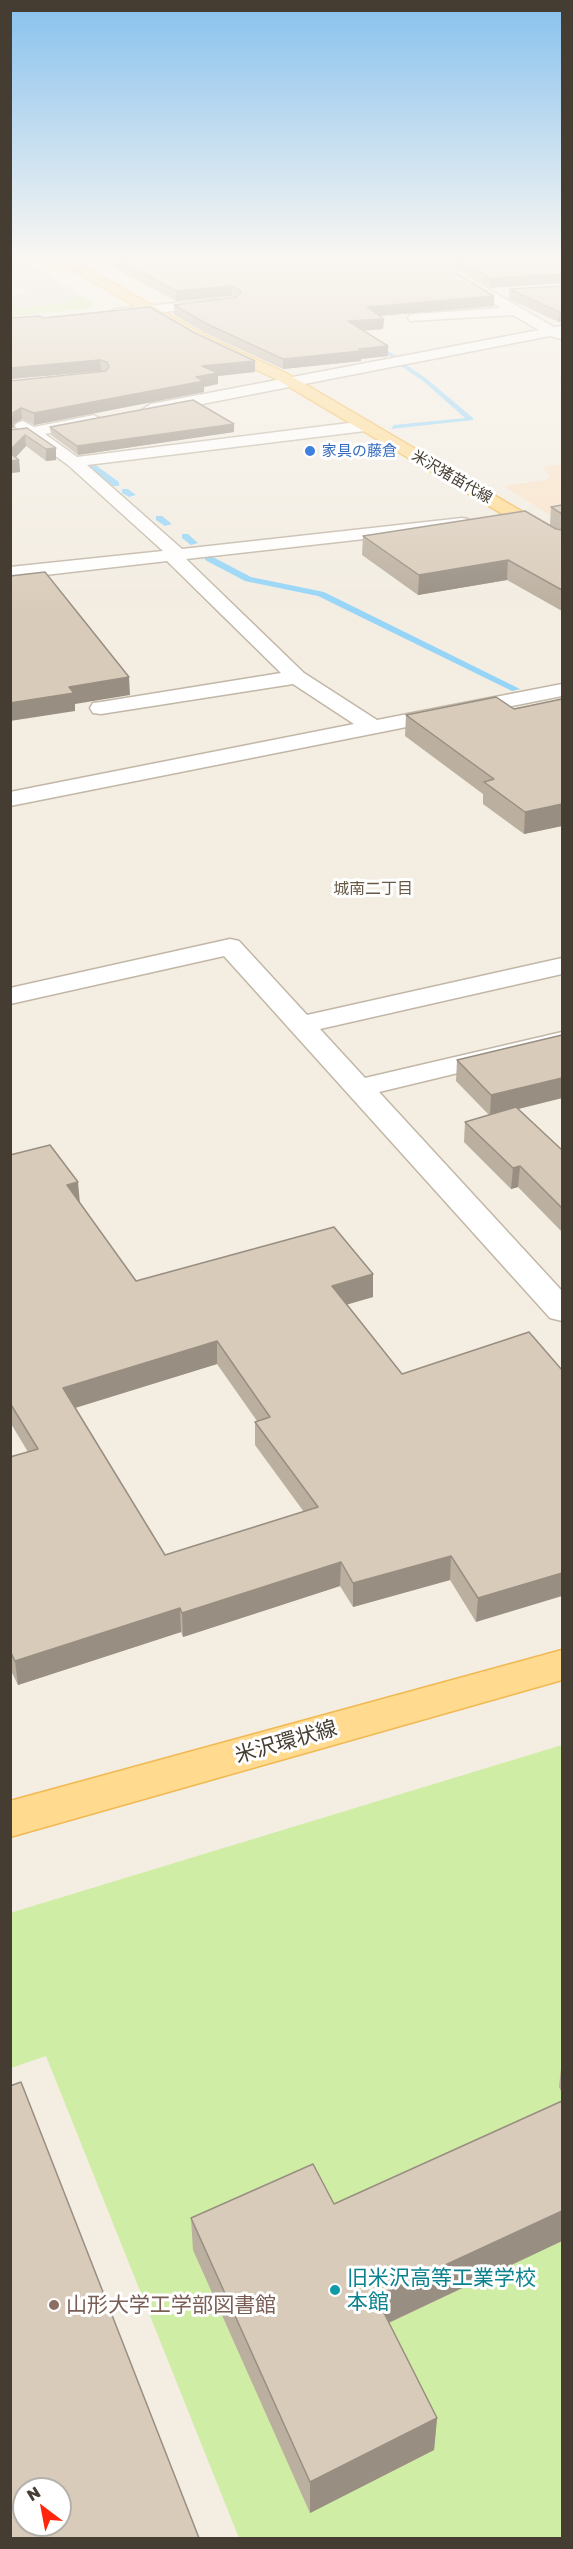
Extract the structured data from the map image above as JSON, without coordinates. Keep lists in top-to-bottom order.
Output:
{
  "streets": {
    "main road": ["米沢猪苗代線", "米沢環状線"]
  },
  "districts": ["城南二丁目"],
  "places": ["家具の藤倉", "旧米沢高等工業学校 本館", "山形大学工学部図書館"],
  "north": "top left"
}
